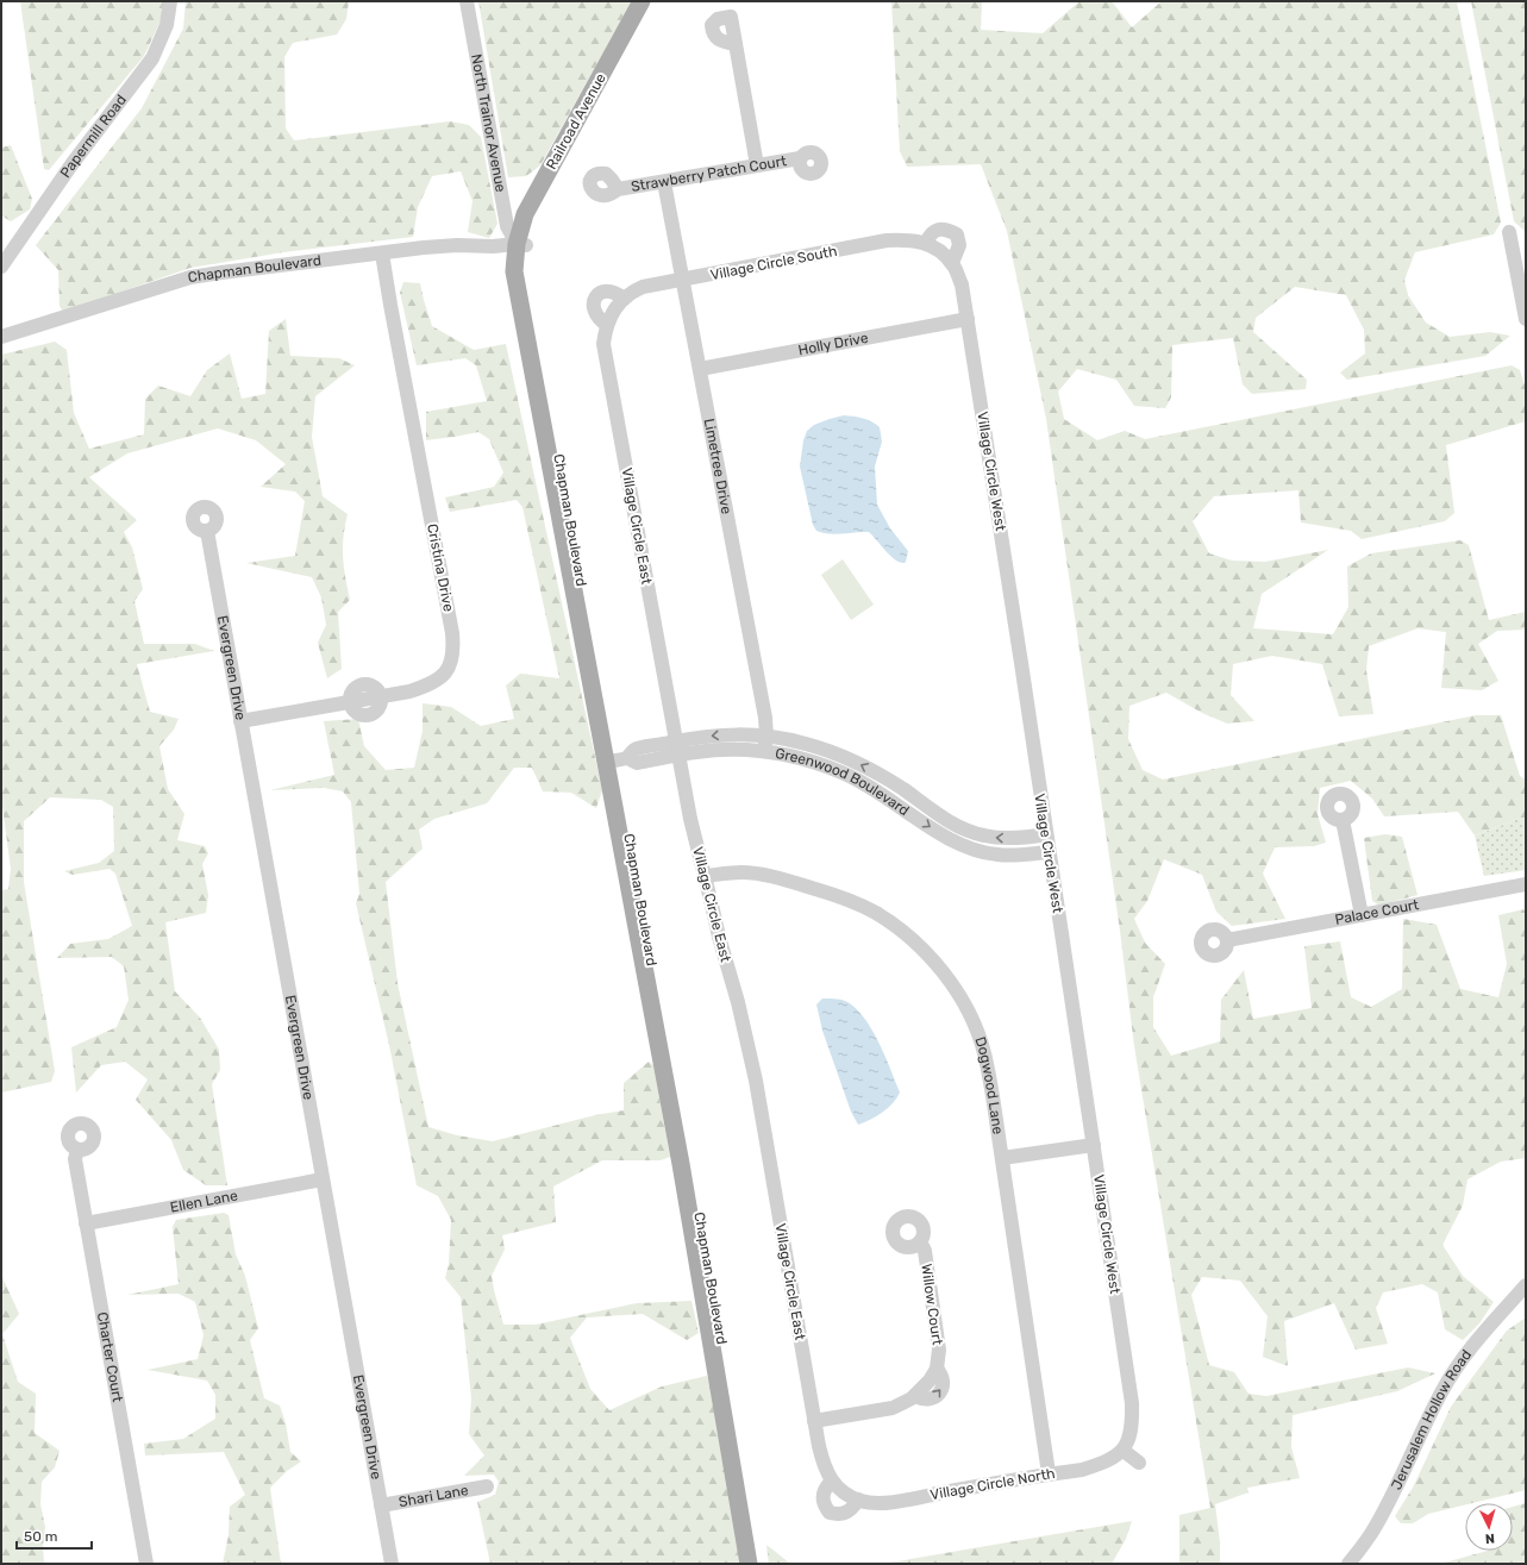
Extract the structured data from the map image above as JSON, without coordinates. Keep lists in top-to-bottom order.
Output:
{
  "streets": {
    "main road": ["Railroad Avenue", "Chapman Boulevard"],
    "street": [
      "North Trainor Avenue",
      "Papermill Road",
      "Strawberry Patch Court",
      "Village Circle South",
      "Holly Drive",
      "Limetree Drive",
      "Village Circle West",
      "Village Circle East",
      "Cristina Drive",
      "Evergreen Drive",
      "Greenwood Boulevard",
      "Palace Court",
      "Dogwood Lane",
      "Ellen Lane",
      "Willow Court",
      "Charter Court",
      "Jerusalem Hollow Road",
      "Village Circle North",
      "Shari Lane"
    ]
  },
  "crossings": [
    ["Railroad Avenue", "North Trainor Avenue"],
    ["Railroad Avenue", "Chapman Boulevard"],
    ["North Trainor Avenue", "Chapman Boulevard"],
    ["Strawberry Patch Court", "Limetree Drive"],
    ["Village Circle South", "Limetree Drive"],
    ["Village Circle South", "Village Circle West"],
    ["Village Circle South", "Village Circle East"],
    ["Chapman Boulevard", "Cristina Drive"],
    ["Chapman Boulevard", "Greenwood Boulevard"],
    ["Holly Drive", "Limetree Drive"],
    ["Holly Drive", "Village Circle West"],
    ["Limetree Drive", "Greenwood Boulevard"],
    ["Village Circle West", "Greenwood Boulevard"],
    ["Village Circle West", "Village Circle North"],
    ["Village Circle East", "Greenwood Boulevard"],
    ["Village Circle East", "Dogwood Lane"],
    ["Village Circle East", "Willow Court"],
    ["Village Circle East", "Village Circle North"],
    ["Evergreen Drive", "Ellen Lane"],
    ["Evergreen Drive", "Shari Lane"],
    ["Dogwood Lane", "Village Circle North"],
    ["Ellen Lane", "Charter Court"]
  ],
  "scale_bar": "50 m",
  "north": "bottom"
}
